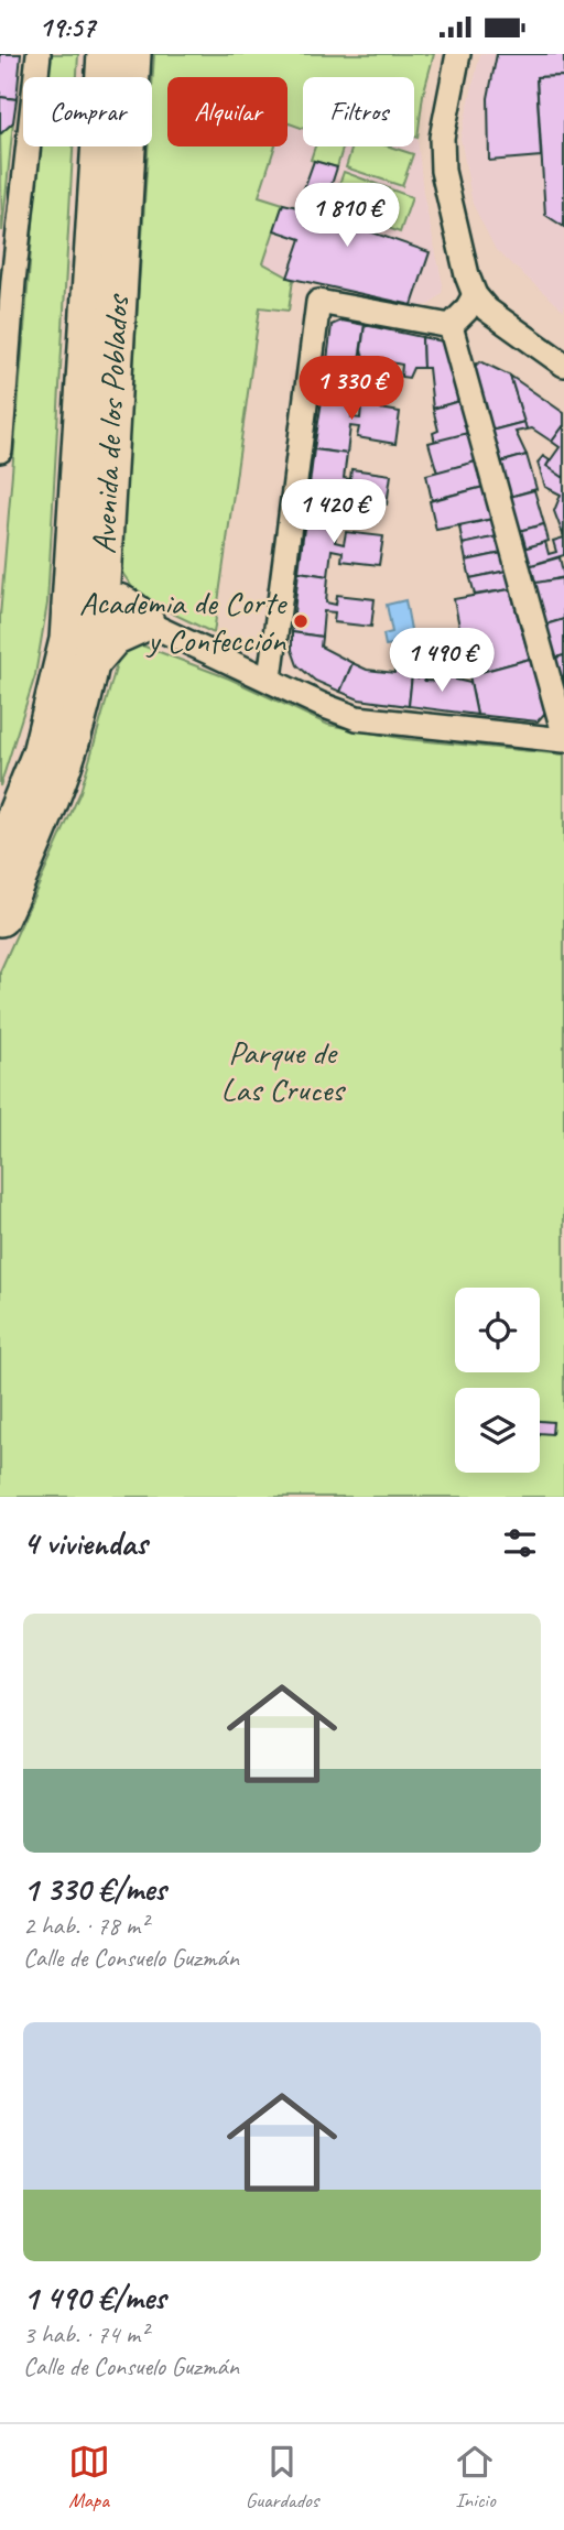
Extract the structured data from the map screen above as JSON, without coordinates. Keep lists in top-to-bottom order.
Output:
{
  "streets": {
    "main road": ["Avenida de los Poblados"]
  },
  "parks": ["Parque de Las Cruces"],
  "places": ["Academia de Corte y Confección"],
  "page": {
    "status": "19:57",
    "chip": ["Comprar", "Alquilar", "Filtros"],
    "price": [
      "1 810 €",
      "1 330 €",
      "1 420 €",
      "1 490 €"
    ],
    "heading": "4 viviendas",
    "list": [
      {
        "name": "1 330 €/mes",
        "note": "2 hab. · 78 m² · Calle de Consuelo Guzmán"
      },
      {
        "name": "1 490 €/mes",
        "note": "3 hab. · 74 m² · Calle de Consuelo Guzmán"
      }
    ],
    "tabs": ["Mapa", "Guardados", "Inicio"]
  }
}
